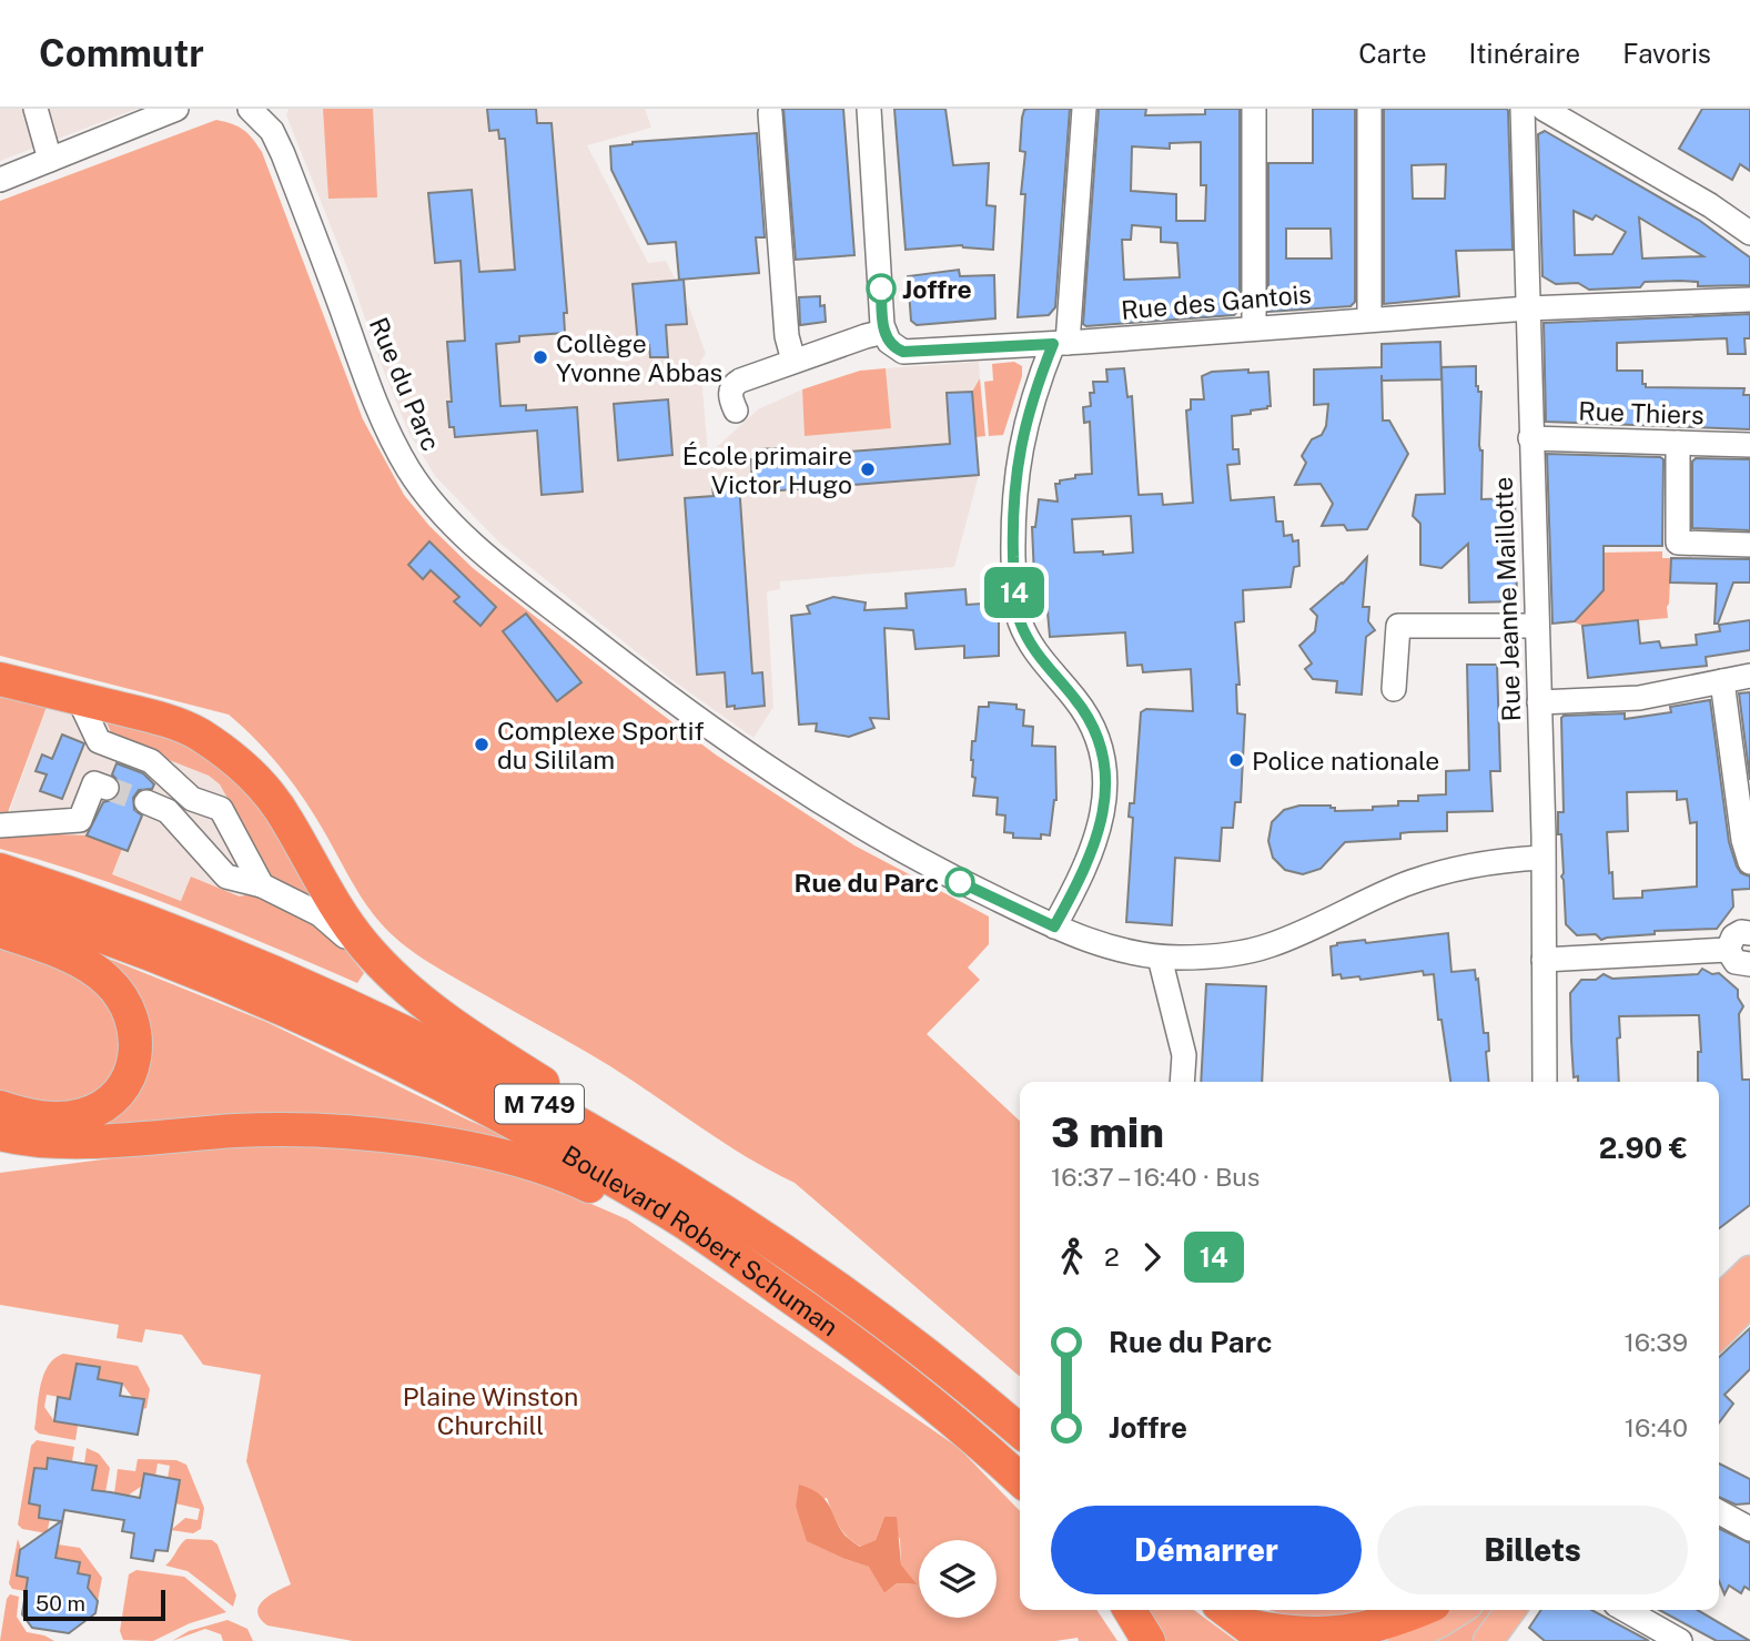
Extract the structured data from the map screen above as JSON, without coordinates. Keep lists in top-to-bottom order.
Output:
{
  "streets": {
    "highway": ["M 749", "Boulevard Robert Schuman"],
    "street": [
      "Rue des Gantois",
      "Rue du Parc",
      "Rue Thiers",
      "Rue Jeanne Maillotte"
    ]
  },
  "crossings": [
    ["Rue des Gantois", "Rue Jeanne Maillotte"],
    ["Rue du Parc", "Rue Jeanne Maillotte"],
    ["Rue Thiers", "Rue Jeanne Maillotte"]
  ],
  "parks": ["Plaine Winston Churchill"],
  "places": [
    "Joffre",
    "Collège Yvonne Abbas",
    "École primaire Victor Hugo",
    "Complexe Sportif du Sililam",
    "Police nationale",
    "Rue du Parc"
  ],
  "lines": ["bus line 14"],
  "scale_bar": "50 m",
  "page": {
    "header": "Commutr",
    "nav": ["Carte", "Itinéraire", "Favoris"],
    "on_map": "14",
    "heading": ["3 min", "16:37 – 16:40 · Bus", "2.90 €"],
    "legs": ["2", "14"],
    "list": [
      {
        "name": "Rue du Parc",
        "value": "16:39"
      },
      {
        "name": "Joffre",
        "value": "16:40"
      }
    ],
    "buttons": ["Démarrer", "Billets"],
    "scale": "50 m"
  }
}
